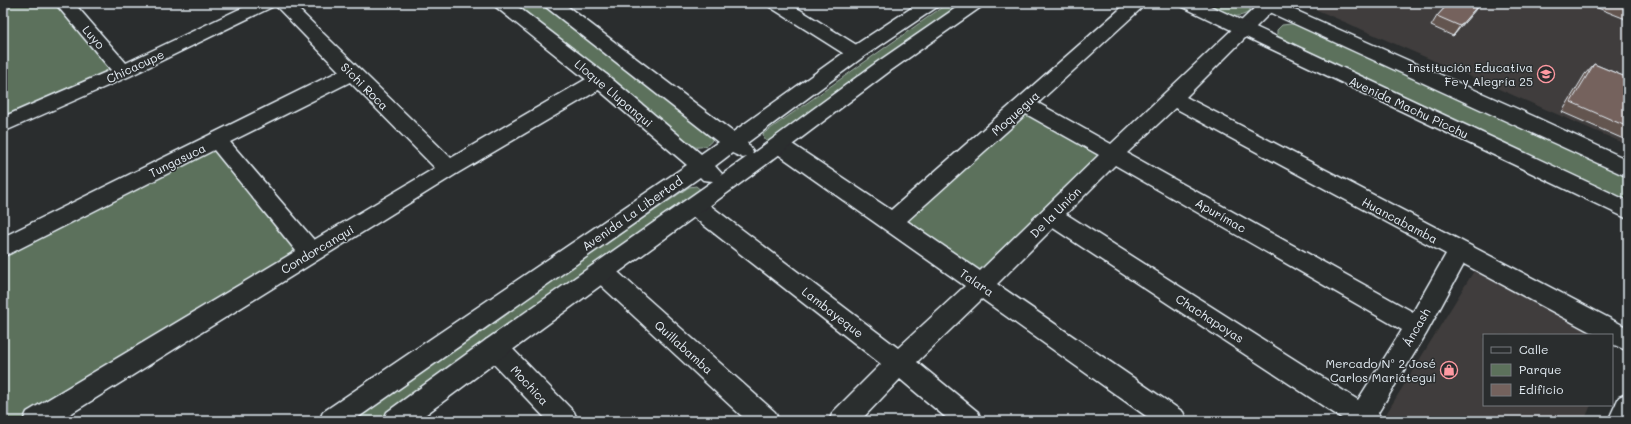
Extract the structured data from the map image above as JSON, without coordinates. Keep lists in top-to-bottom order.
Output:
{
  "streets": {
    "street": [
      "Luyo",
      "Chicacupe",
      "Sichi Roca",
      "Lloque Llupanqui",
      "Avenida Machu Picchu",
      "Moquegua",
      "Tungasuca",
      "De la Unión",
      "Avenida La Libertad",
      "Apurímac",
      "Huancabamba",
      "Condorcanqui",
      "Talara",
      "Lambayeque",
      "Chachapoyas",
      "Áncash",
      "Quillabamba",
      "Mochica"
    ]
  },
  "crossings": [
    ["Luyo", "Chicacupe"],
    ["Sichi Roca", "Tungasuca"],
    ["Sichi Roca", "Condorcanqui"],
    ["Lloque Llupanqui", "Avenida La Libertad"],
    ["Lloque Llupanqui", "Condorcanqui"],
    ["Avenida Machu Picchu", "De la Unión"],
    ["Moquegua", "Apurímac"],
    ["Moquegua", "Talara"],
    ["De la Unión", "Apurímac"],
    ["De la Unión", "Huancabamba"],
    ["De la Unión", "Talara"],
    ["De la Unión", "Lambayeque"],
    ["De la Unión", "Chachapoyas"],
    ["Apurímac", "Áncash"],
    ["Huancabamba", "Áncash"],
    ["Chachapoyas", "Áncash"]
  ],
  "places": {
    "school or university": ["Institución Educativa Fe y Alegría 25"],
    "shop": ["Mercado Nº 2 José Carlos Mariátegui"]
  },
  "legend": ["Calle", "Parque", "Edificio"]
}
